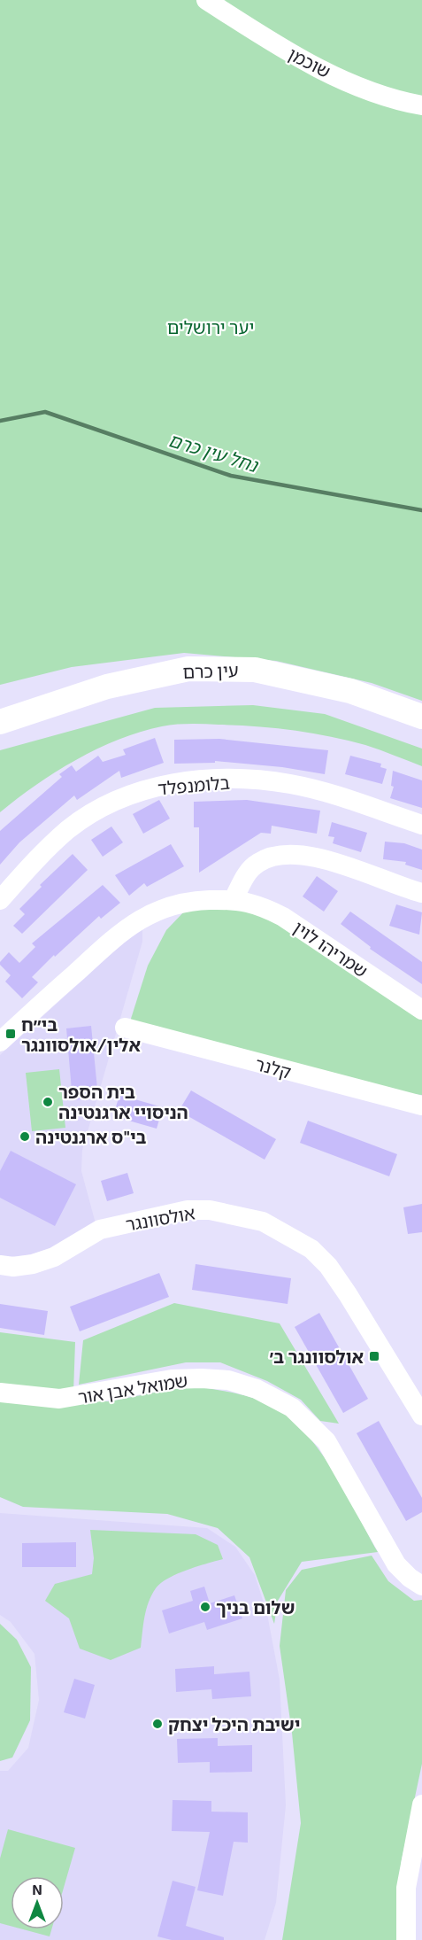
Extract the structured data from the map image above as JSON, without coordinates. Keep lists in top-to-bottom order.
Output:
{
  "streets": {
    "main road": ["עין כרם"],
    "street": [
      "שוכמן",
      "בלומנפלד",
      "שמריהו לוין",
      "קלנר",
      "אולסוונגר",
      "שמואל אבן אור"
    ]
  },
  "water": ["נחל עין כרם"],
  "parks": ["יער ירושלים"],
  "places": {
    "transit": ["בי״ח אלין/אולסוונגר", "אולסוונגר ב׳"],
    "other": [
      "בית הספר הניסויי ארגנטינה",
      "בי\"ס ארגנטינה",
      "שלום בניך",
      "ישיבת היכל יצחק"
    ]
  },
  "north": "top"
}
